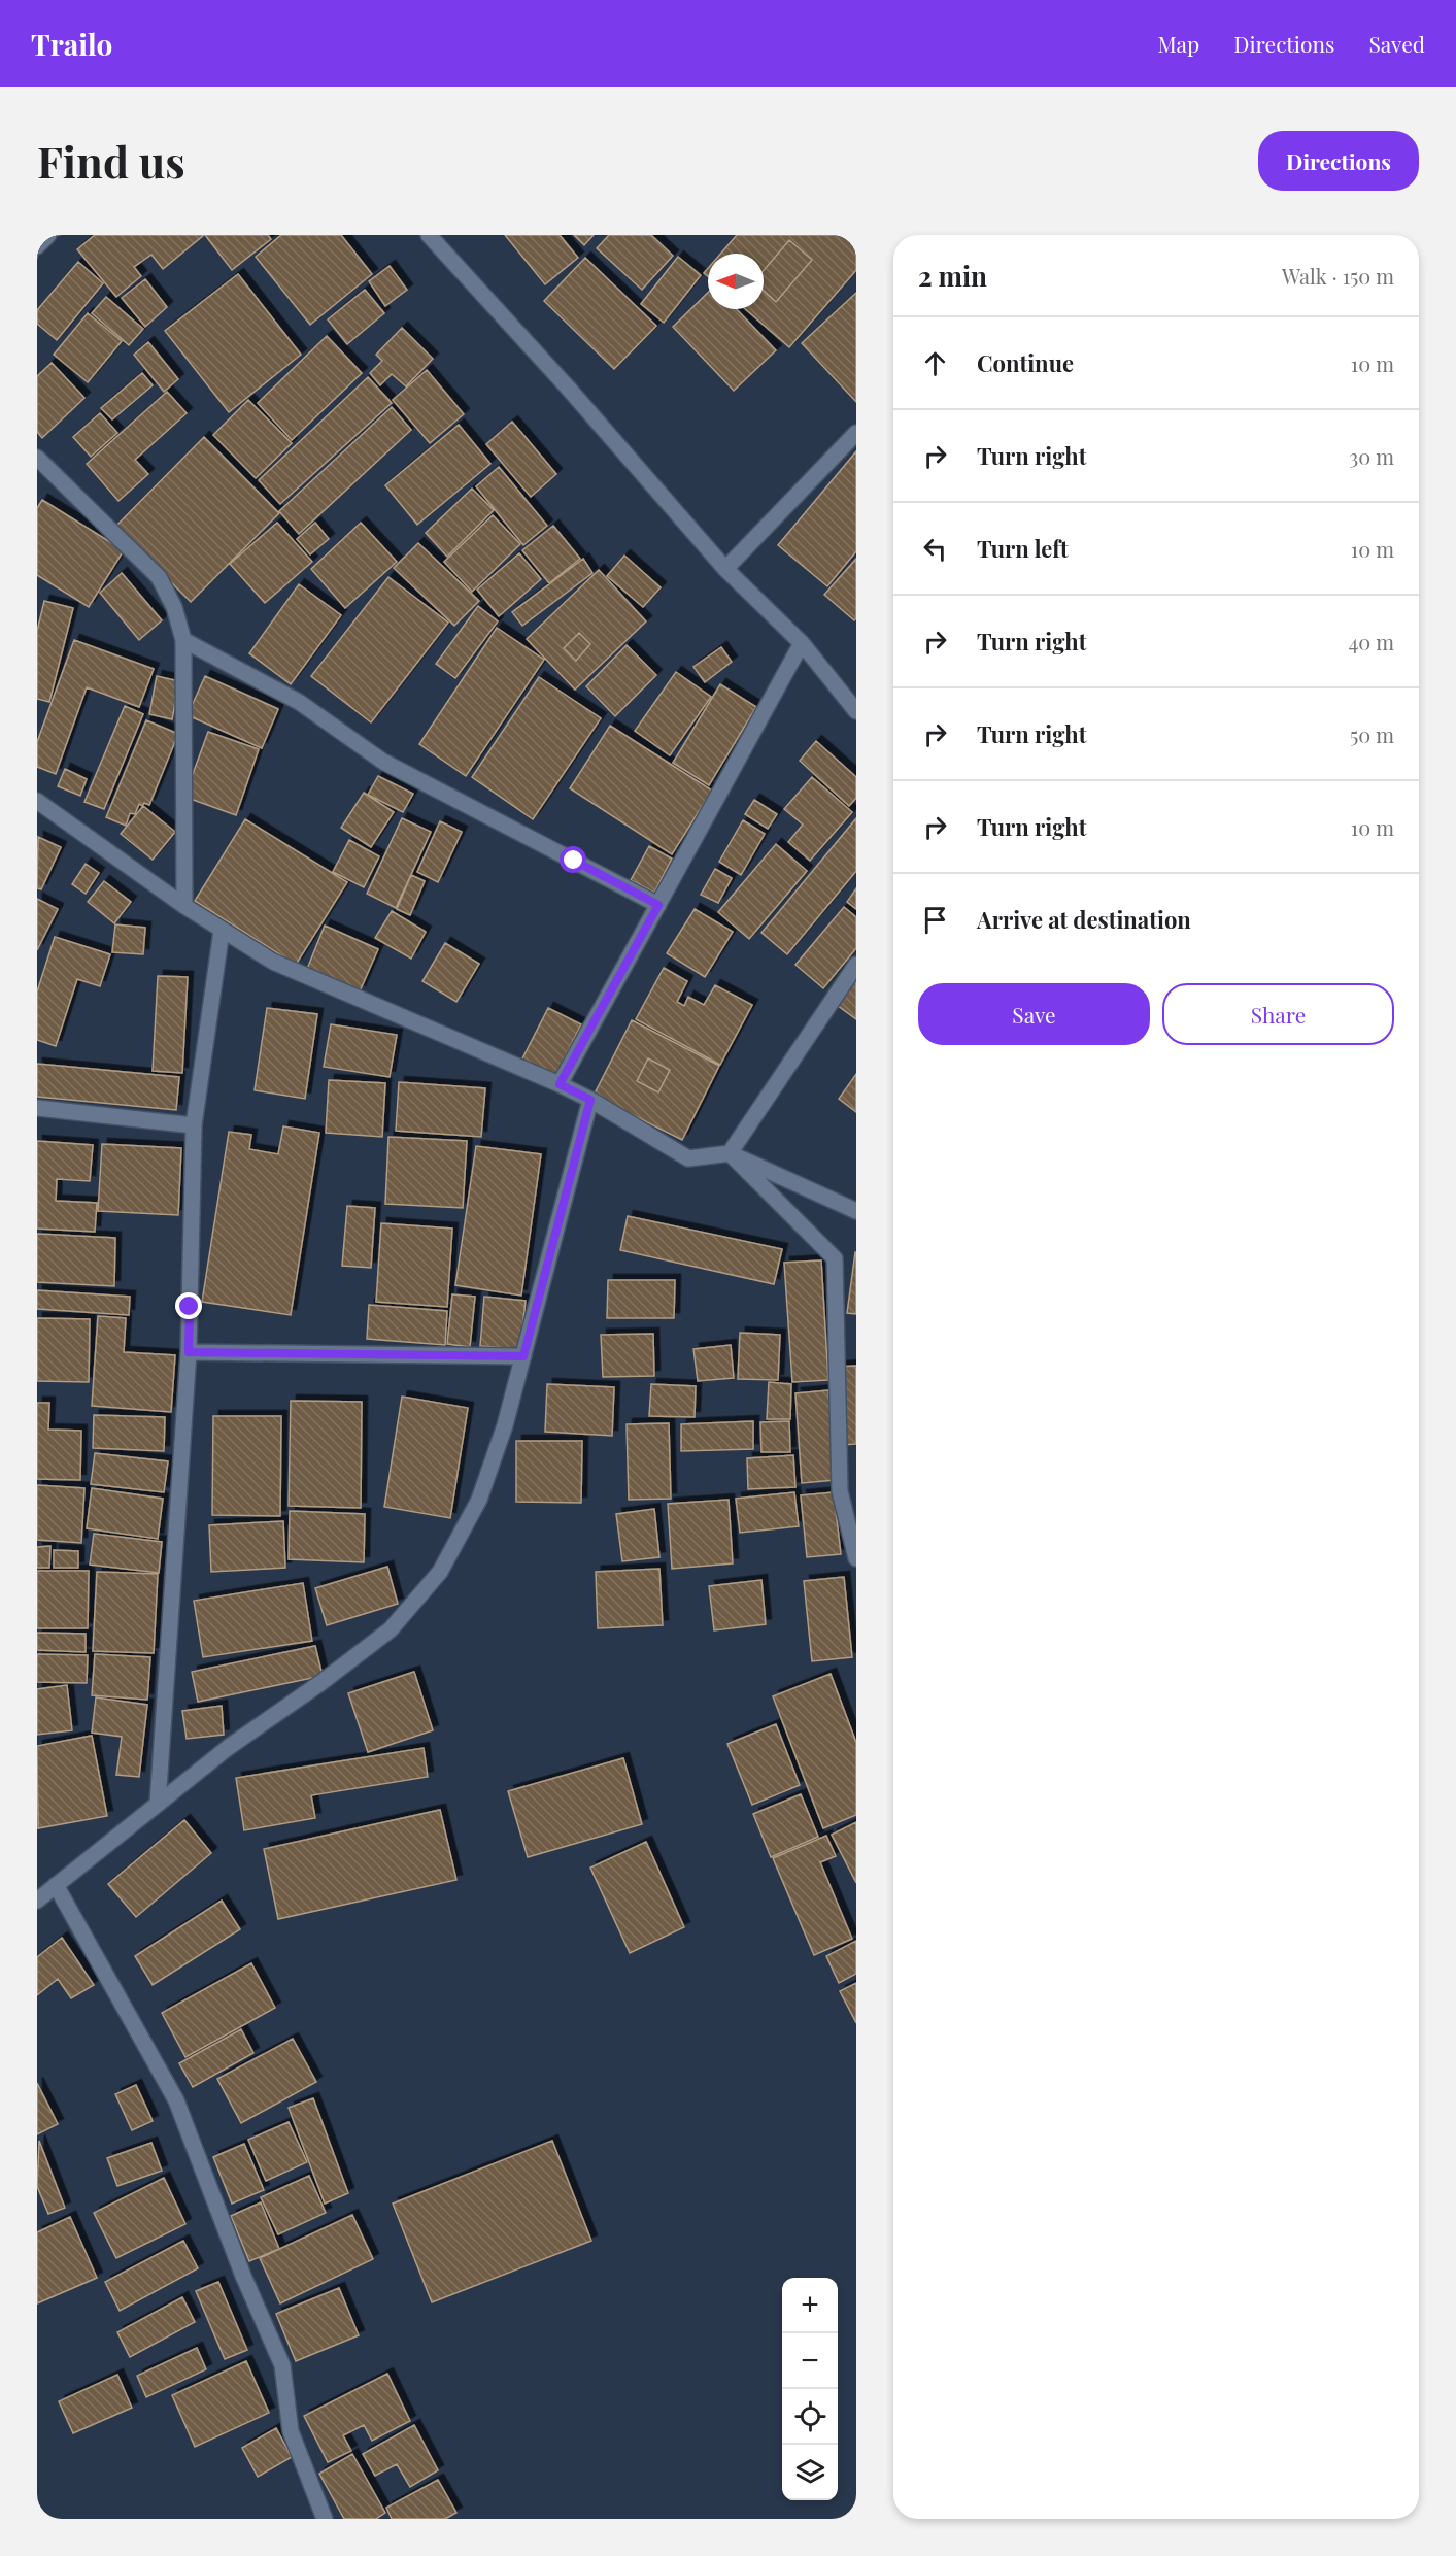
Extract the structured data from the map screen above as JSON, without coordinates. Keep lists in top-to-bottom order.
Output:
{
  "north": "left",
  "page": {
    "header": "Trailo",
    "nav": ["Map", "Directions", "Saved"],
    "buttons": [
      "Directions",
      ["Save", "Share"]
    ],
    "title": "Find us",
    "heading": ["2 min", "Walk · 150 m"],
    "list": [
      ["Continue", "10 m"],
      ["Turn right", "30 m"],
      ["Turn left", "10 m"],
      ["Turn right", "40 m"],
      ["Turn right", "50 m"],
      ["Turn right", "10 m"],
      "Arrive at destination"
    ],
    "map_buttons": ["+", "−"]
  }
}
